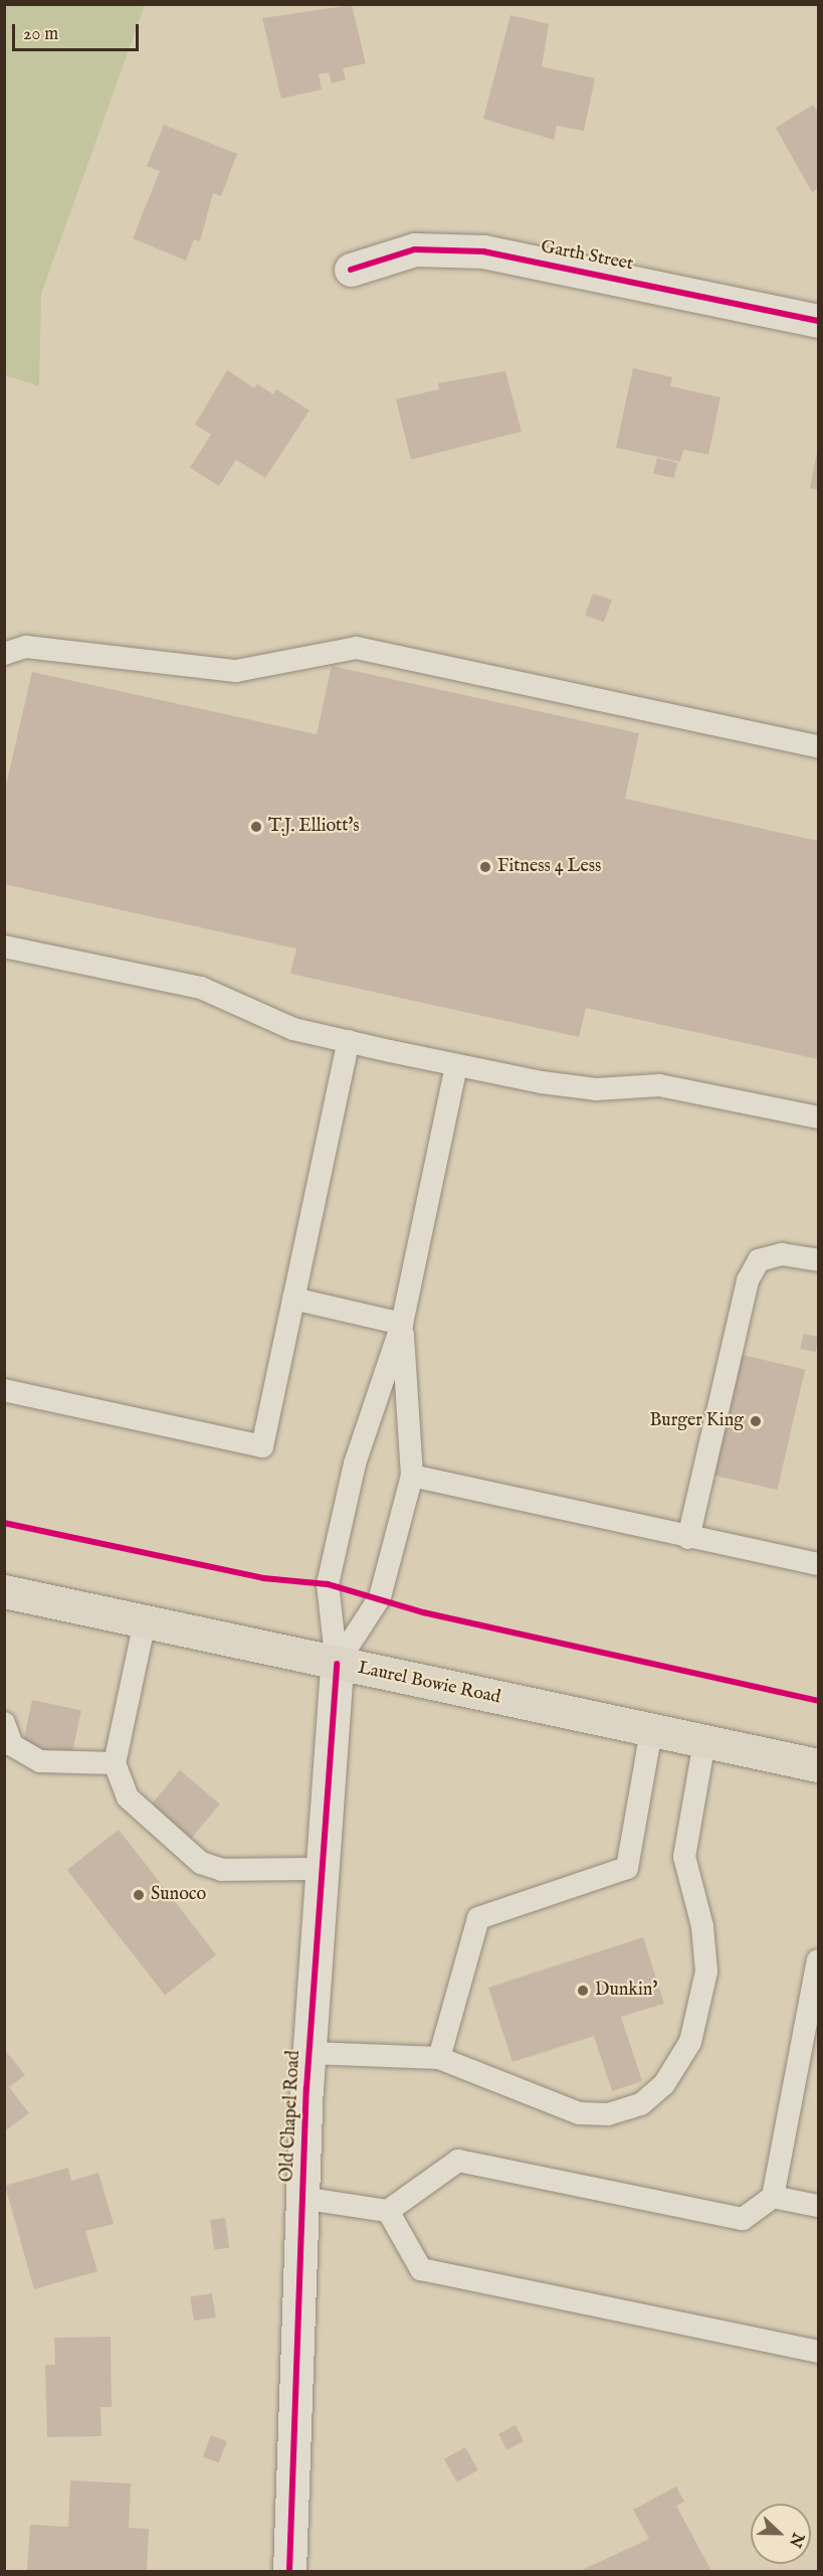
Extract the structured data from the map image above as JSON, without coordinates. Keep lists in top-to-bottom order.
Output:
{
  "streets": {
    "main road": ["Laurel Bowie Road"],
    "street": ["Garth Street", "Old Chapel Road"]
  },
  "crossings": [
    ["Laurel Bowie Road", "Old Chapel Road"]
  ],
  "places": [
    "T.J. Elliott's",
    "Fitness 4 Less",
    "Burger King",
    "Sunoco",
    "Dunkin'"
  ],
  "scale_bar": "20 m",
  "north": "right"
}
